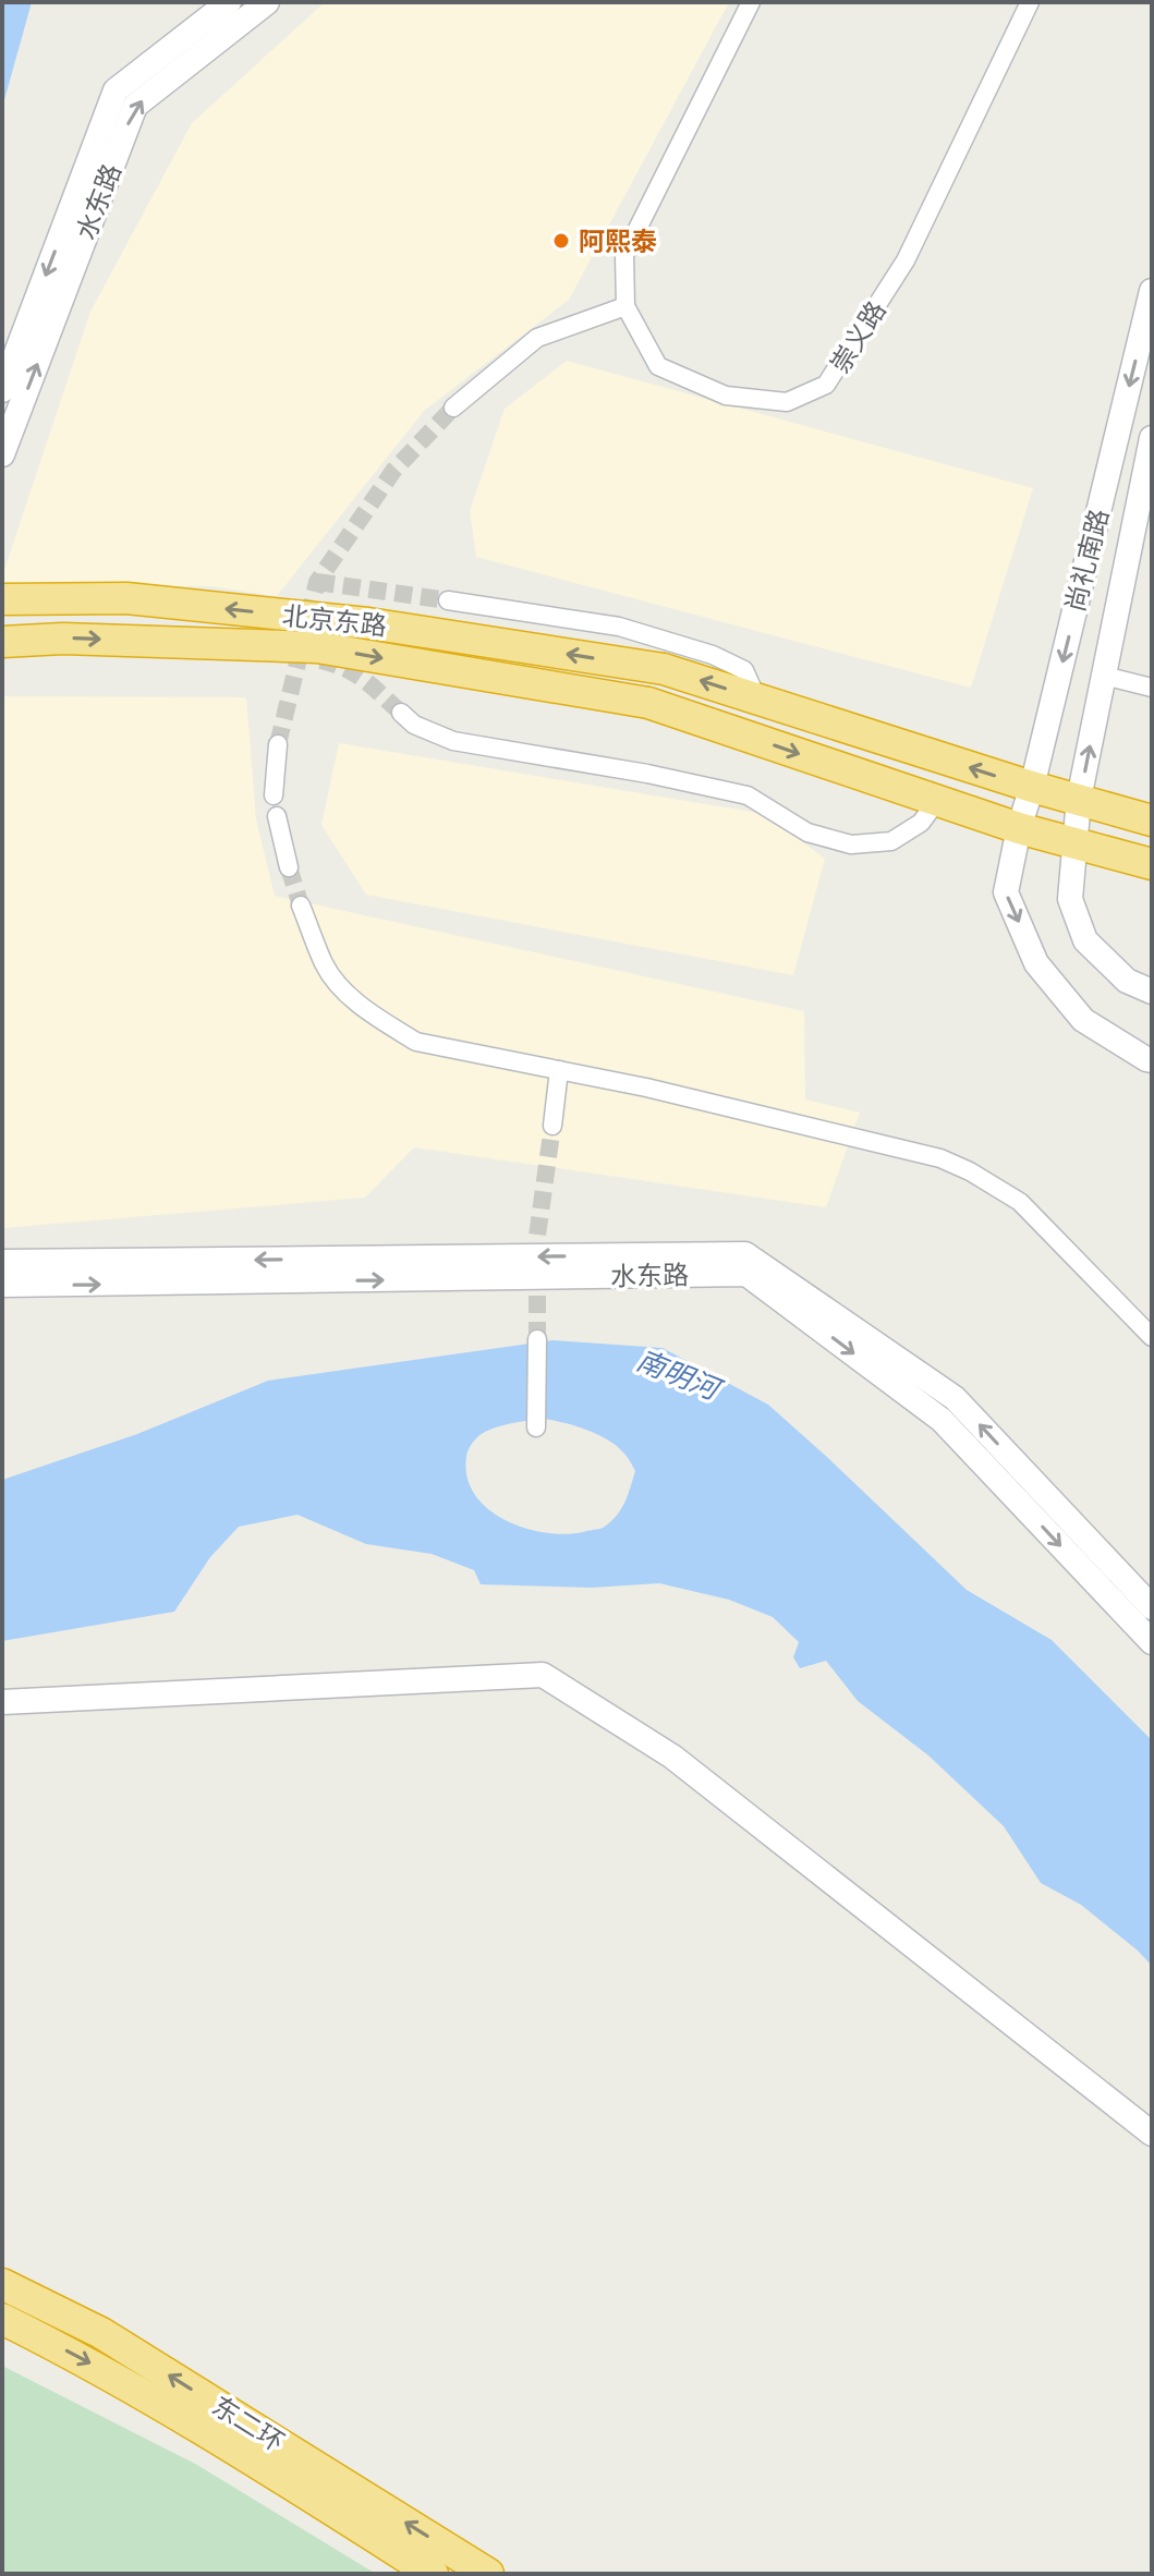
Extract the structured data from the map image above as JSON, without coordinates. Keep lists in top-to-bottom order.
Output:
{
  "streets": {
    "highway": ["北京东路", "东二环"],
    "main road": ["水东路", "尚礼南路"],
    "street": ["崇义路"]
  },
  "crossings": [
    ["尚礼南路", "北京东路"]
  ],
  "water": ["南明河"],
  "places": ["阿熙泰"]
}
